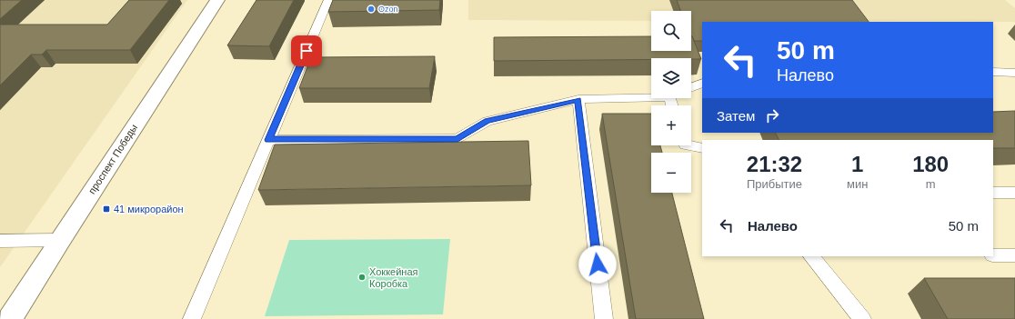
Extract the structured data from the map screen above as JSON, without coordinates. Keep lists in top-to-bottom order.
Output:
{
  "streets": {
    "main road": ["проспект Победы"]
  },
  "places": {
    "other": ["Ozon", "Хоккейная Коробка"],
    "transit": ["41 микрорайон"]
  },
  "page": {
    "map_buttons": ["+", "−"],
    "turn": ["50 m", "Налево"],
    "then": "Затем",
    "eta": [
      "21:32",
      "Прибытие",
      "1",
      "мин",
      "180",
      "m"
    ],
    "list": [
      {
        "name": "Налево",
        "value": "50 m"
      }
    ]
  }
}
